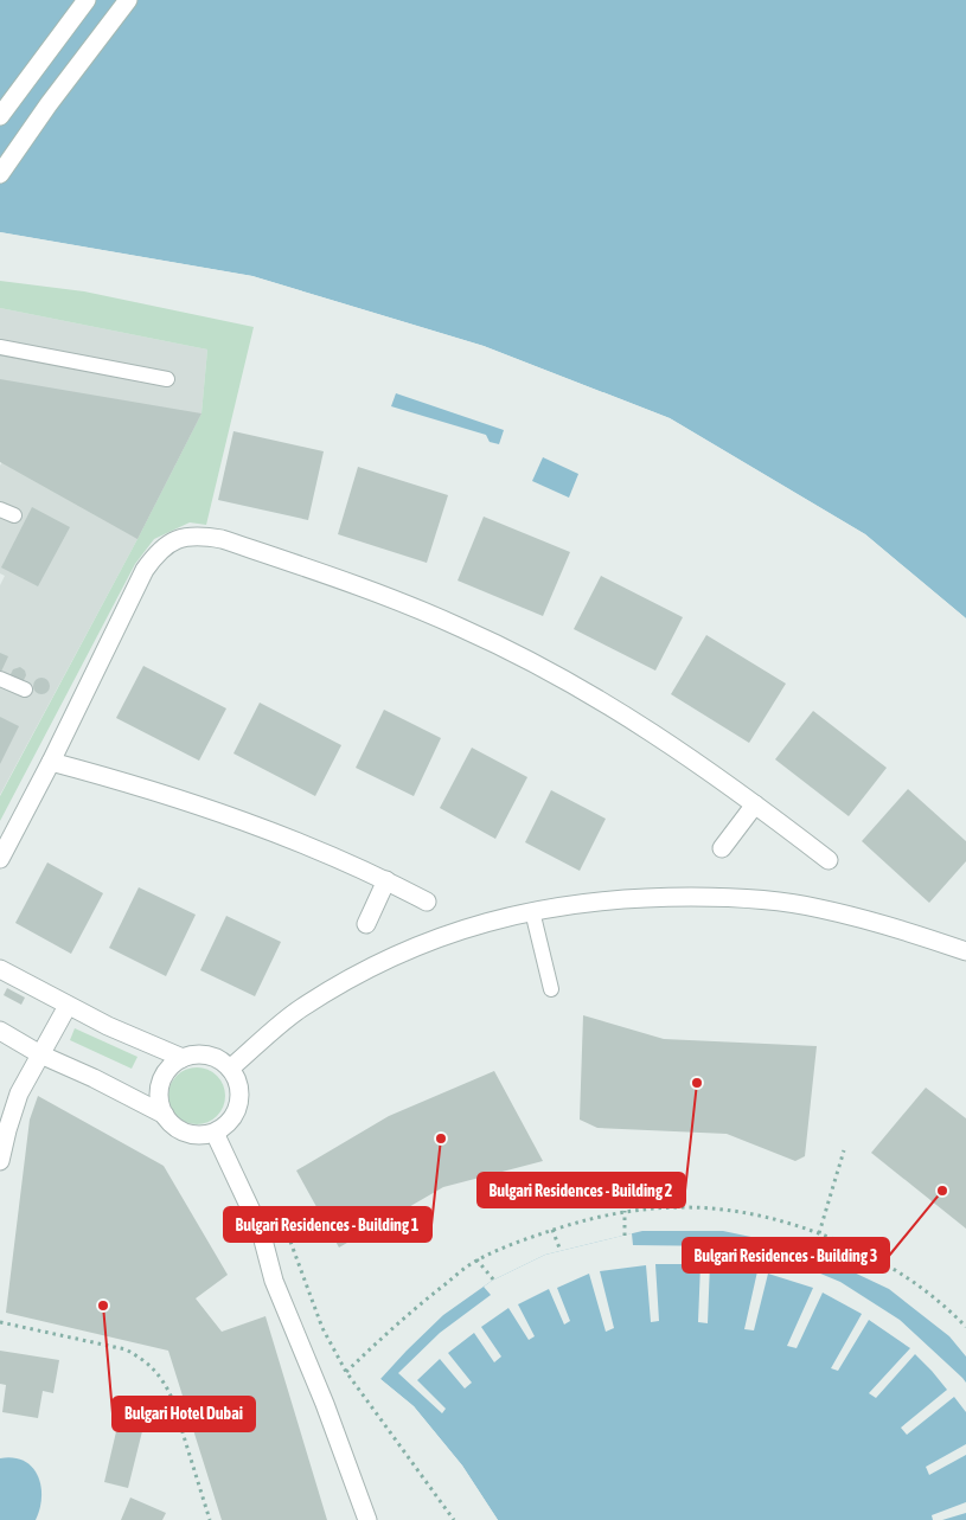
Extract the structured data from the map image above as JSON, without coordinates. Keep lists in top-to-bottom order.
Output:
{
  "places": [
    "Bulgari Residences - Building 2",
    "Bulgari Residences - Building 1",
    "Bulgari Residences - Building 3",
    "Bulgari Hotel Dubai"
  ]
}
